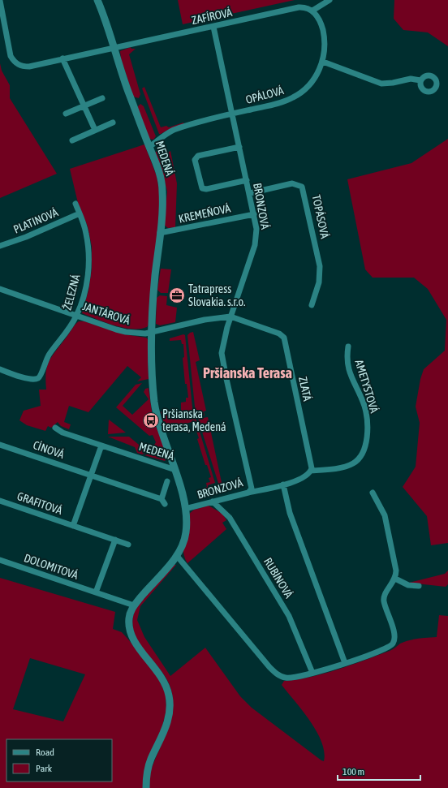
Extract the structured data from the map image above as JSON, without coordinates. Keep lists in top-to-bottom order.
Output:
{
  "streets": {
    "street": [
      "ZAFÍROVÁ",
      "OPÁLOVÁ",
      "MEDENÁ",
      "BRONZOVÁ",
      "KREMEŇOVÁ",
      "TOPÁSOVÁ",
      "PLATINOVÁ",
      "ŽELEZNÁ",
      "JANTÁROVÁ",
      "AMETYSTOVÁ",
      "ZLATÁ",
      "CÍNOVÁ",
      "GRAFITOVÁ",
      "DOLOMITOVÁ",
      "RUBÍNOVÁ"
    ]
  },
  "crossings": [
    ["ZAFÍROVÁ", "OPÁLOVÁ"],
    ["ZAFÍROVÁ", "MEDENÁ"],
    ["ZAFÍROVÁ", "BRONZOVÁ"],
    ["OPÁLOVÁ", "BRONZOVÁ"],
    ["MEDENÁ", "KREMEŇOVÁ"],
    ["MEDENÁ", "JANTÁROVÁ"],
    ["BRONZOVÁ", "KREMEŇOVÁ"],
    ["BRONZOVÁ", "TOPÁSOVÁ"],
    ["BRONZOVÁ", "ZLATÁ"],
    ["BRONZOVÁ", "RUBÍNOVÁ"],
    ["PLATINOVÁ", "ŽELEZNÁ"],
    ["ŽELEZNÁ", "JANTÁROVÁ"],
    ["AMETYSTOVÁ", "ZLATÁ"],
    ["CÍNOVÁ", "GRAFITOVÁ"]
  ],
  "districts": ["Pršianska Terasa"],
  "places": {
    "office": ["Tatrapress Slovakia. s.r.o."],
    "bus stop": ["Pršianska terasa, Medená"]
  },
  "legend": ["Road", "Park"],
  "scale_bar": "100 m"
}
